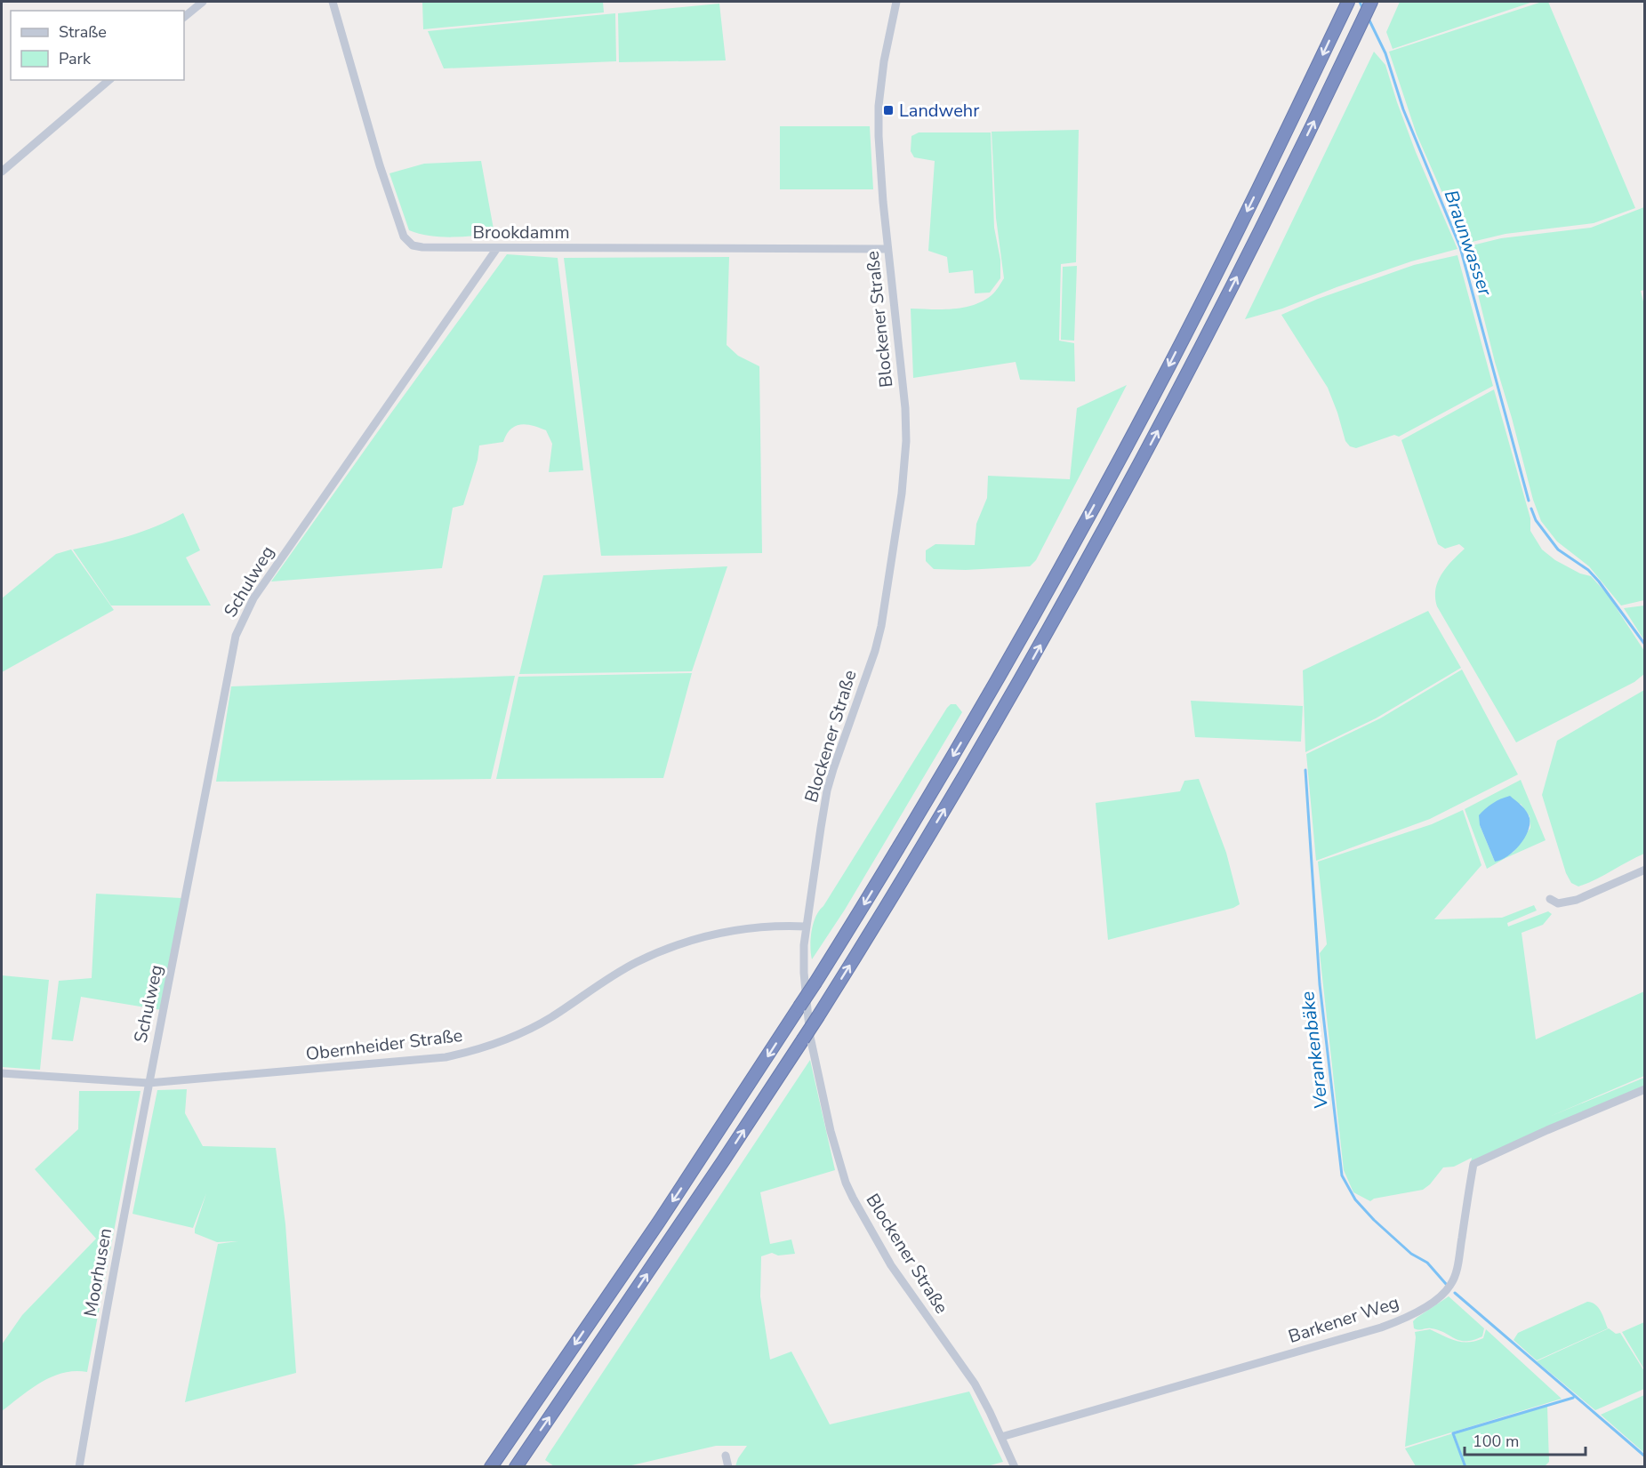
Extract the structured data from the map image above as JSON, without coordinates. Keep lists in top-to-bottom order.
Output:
{
  "streets": {
    "street": [
      "Brookdamm",
      "Blockener Straße",
      "Schulweg",
      "Obernheider Straße",
      "Moorhusen",
      "Barkener Weg"
    ]
  },
  "crossings": [
    ["Brookdamm", "Blockener Straße"],
    ["Brookdamm", "Schulweg"],
    ["Blockener Straße", "Obernheider Straße"],
    ["Blockener Straße", "Barkener Weg"],
    ["Schulweg", "Obernheider Straße"],
    ["Schulweg", "Moorhusen"],
    ["Obernheider Straße", "Moorhusen"]
  ],
  "water": ["Braunwasser", "Verankenbäke"],
  "places": {
    "transit": ["Landwehr"]
  },
  "legend": ["Straße", "Park"],
  "scale_bar": "100 m"
}
